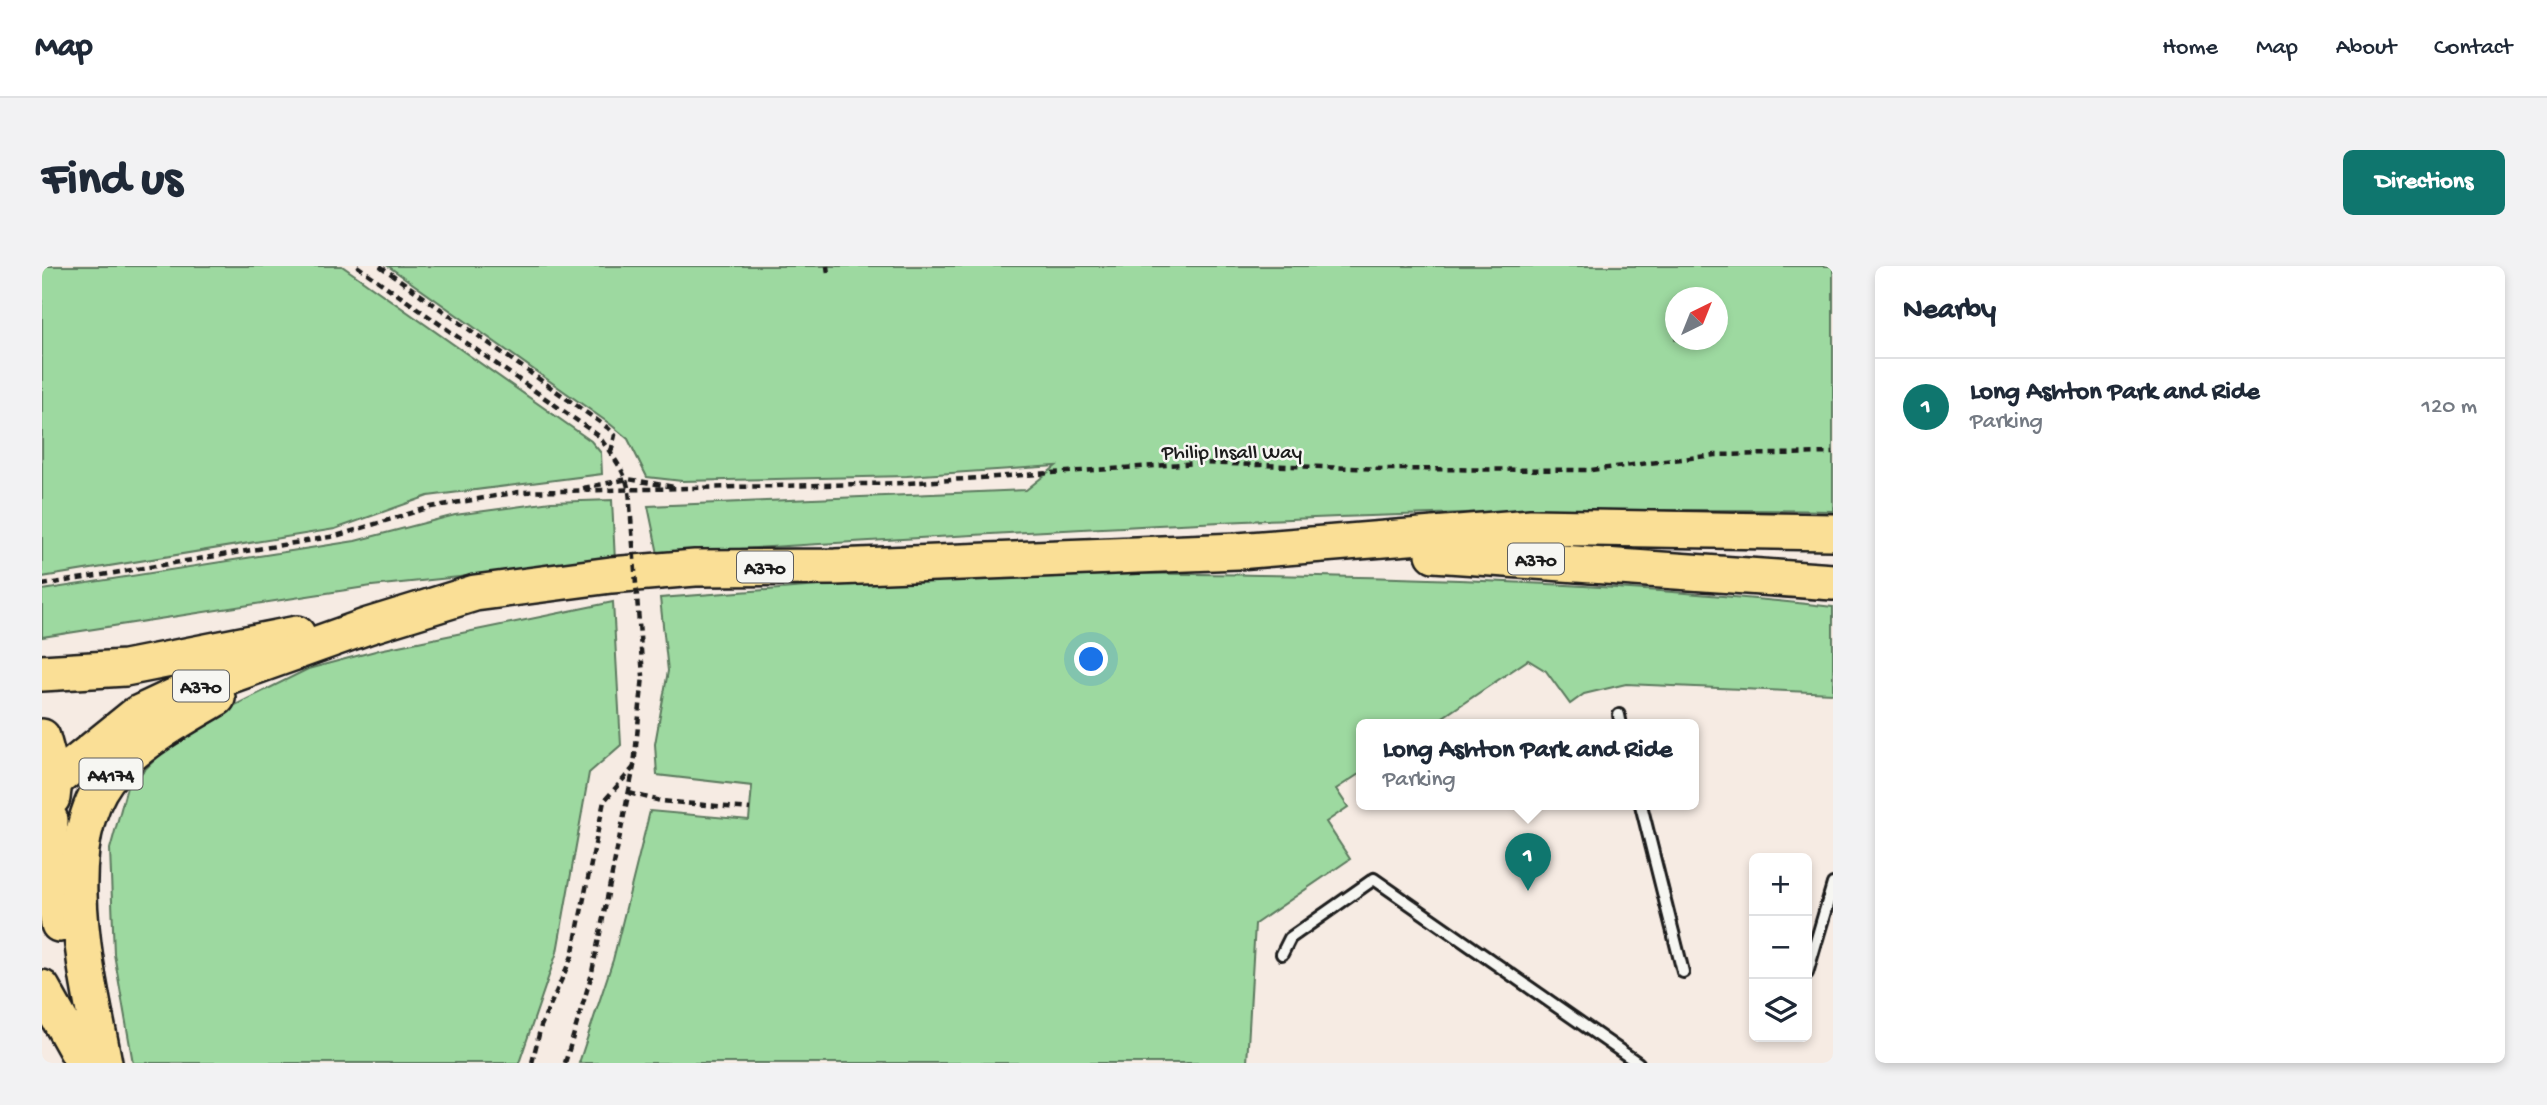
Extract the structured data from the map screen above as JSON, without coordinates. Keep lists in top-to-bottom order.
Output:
{
  "streets": {
    "highway": ["A370", "A4174"],
    "path": ["Philip Insall Way"]
  },
  "crossings": [
    ["A370", "A4174"]
  ],
  "north": "top right",
  "page": {
    "header": "Map",
    "nav": [
      "Home",
      "Map",
      "About",
      "Contact"
    ],
    "buttons": "Directions",
    "title": "Find us",
    "heading": "Nearby",
    "list": [
      {
        "mark": "1",
        "name": "Long Ashton Park and Ride",
        "note": "Parking",
        "value": "120 m"
      }
    ],
    "popup": ["Long Ashton Park and Ride", "Parking"],
    "pins": "1",
    "map_buttons": ["+", "−"]
  }
}
